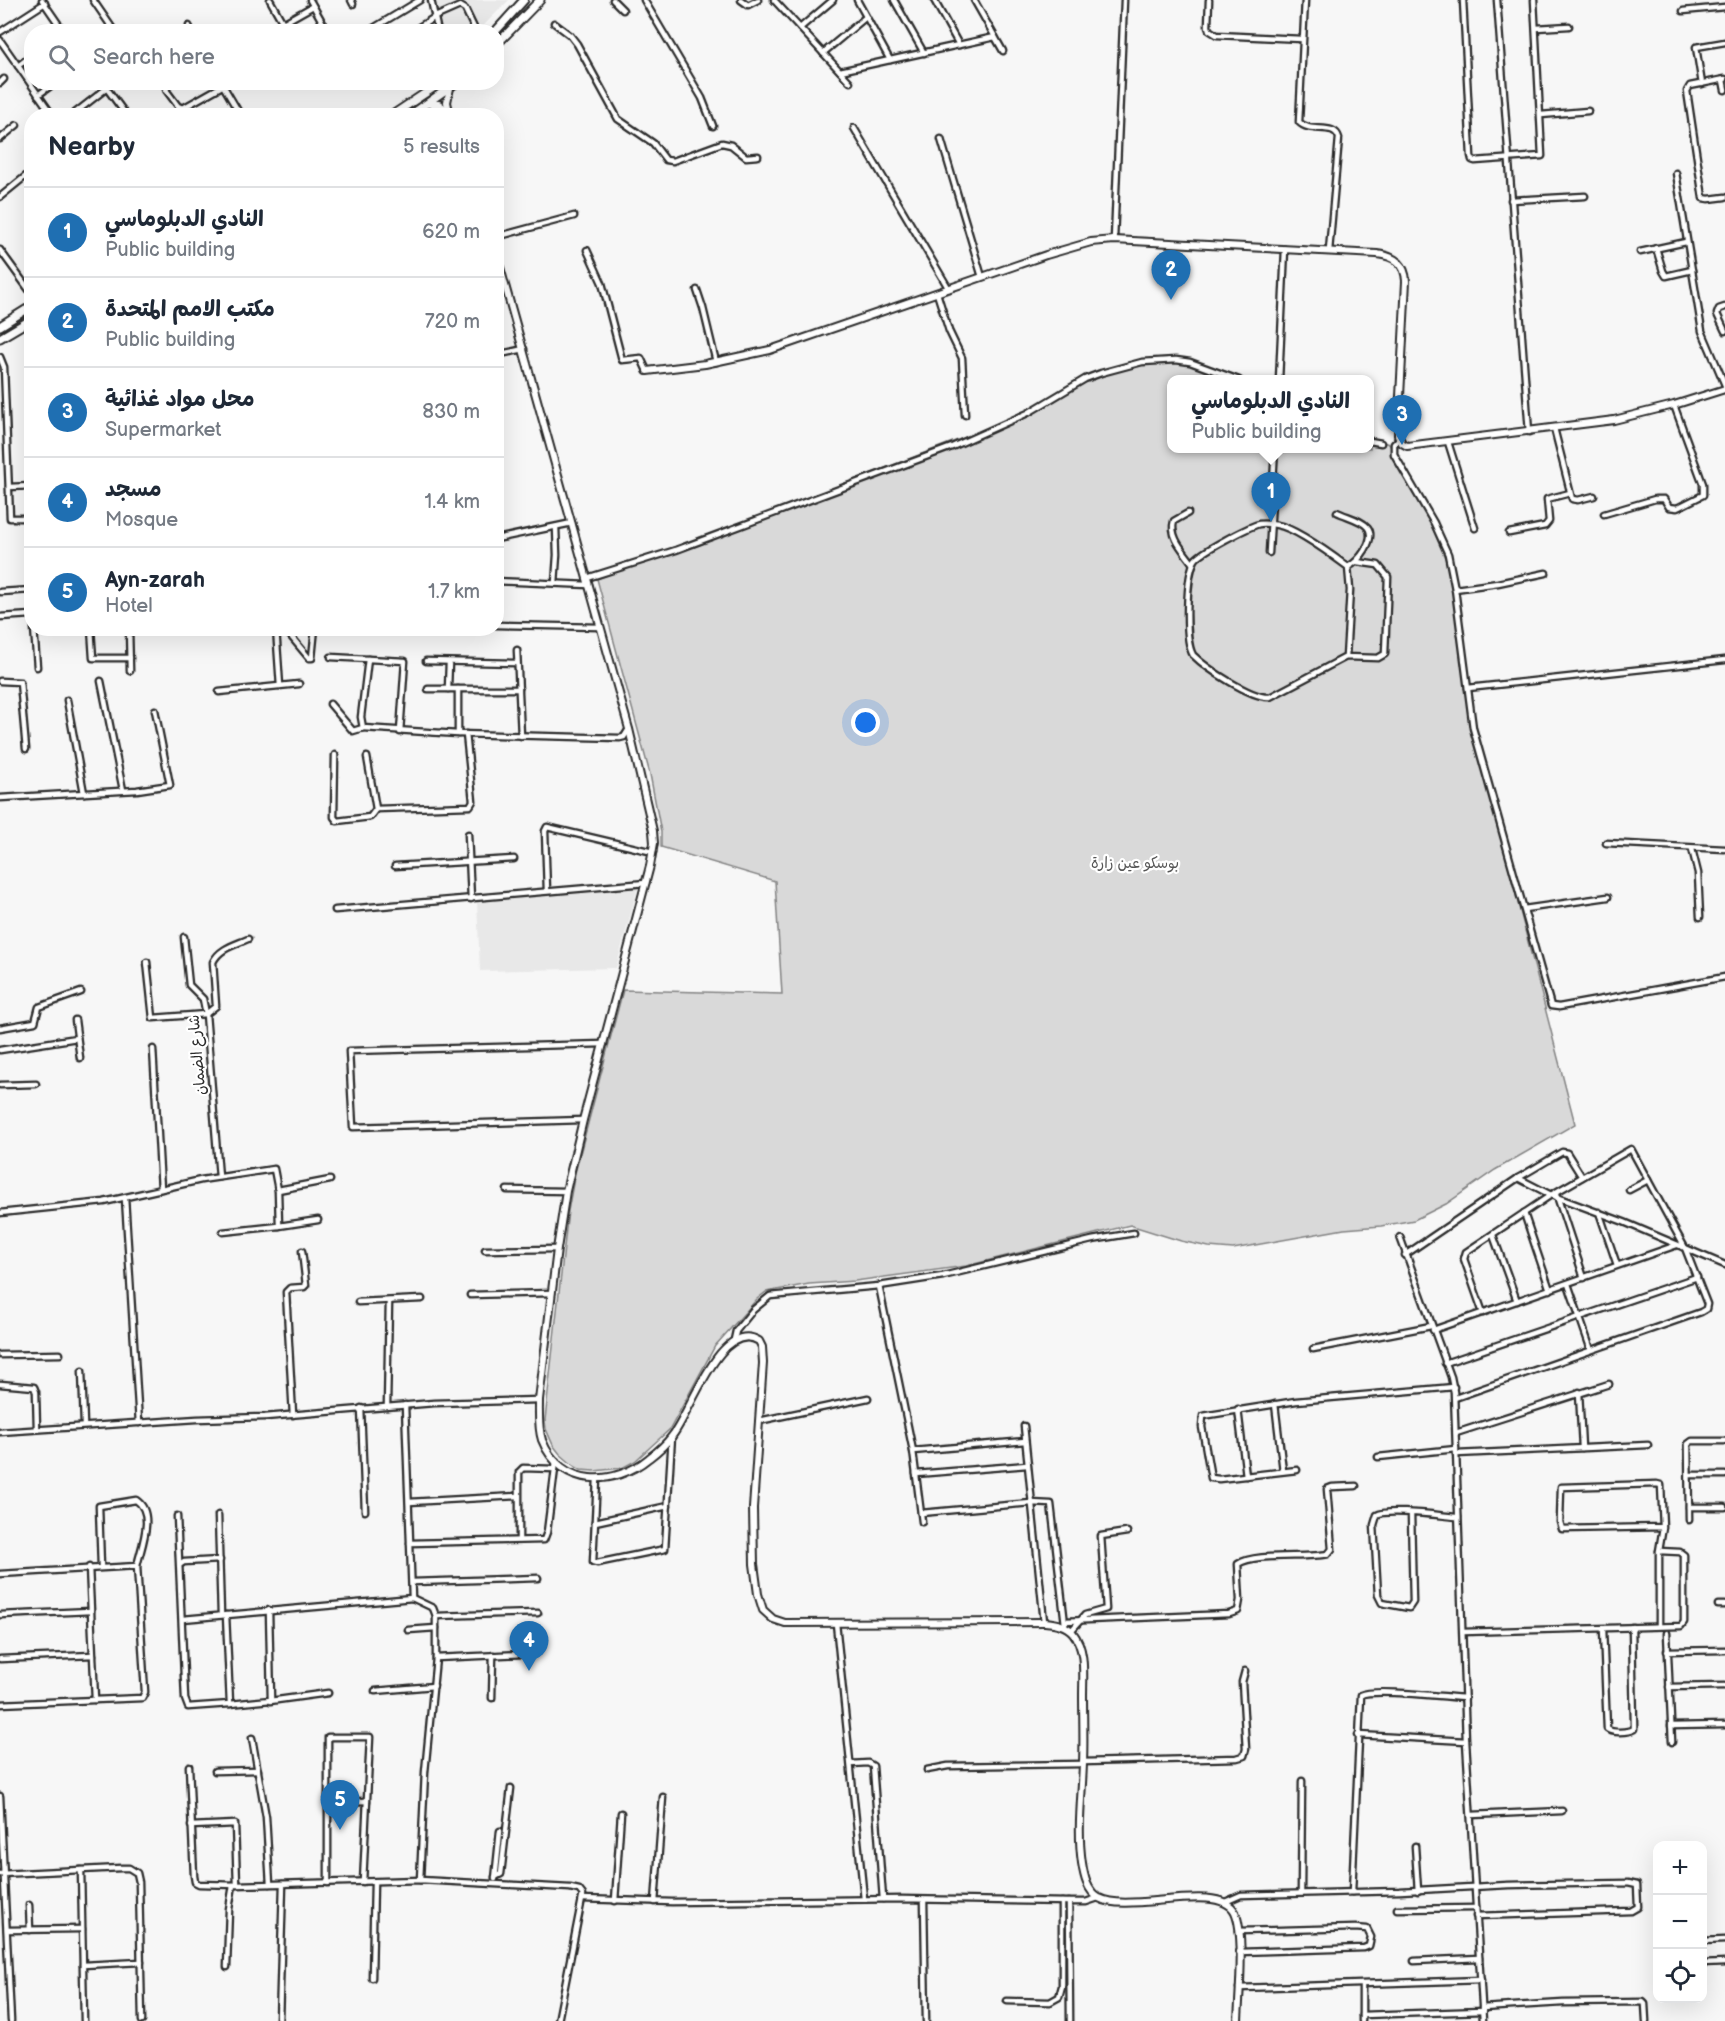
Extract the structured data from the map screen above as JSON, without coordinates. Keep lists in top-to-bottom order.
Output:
{
  "streets": {
    "street": ["شارع الضمان"]
  },
  "parks": ["بوسكو عين زارة"],
  "page": {
    "search": "Search here",
    "heading": ["Nearby", "5 results"],
    "list": [
      {
        "mark": "1",
        "name": "النادي الدبلوماسي",
        "note": "Public building",
        "value": "620 m"
      },
      {
        "mark": "2",
        "name": "مكتب الامم المتحدة",
        "note": "Public building",
        "value": "720 m"
      },
      {
        "mark": "3",
        "name": "محل مواد غذائية",
        "note": "Supermarket",
        "value": "830 m"
      },
      {
        "mark": "4",
        "name": "مسجد",
        "note": "Mosque",
        "value": "1.4 km"
      },
      {
        "mark": "5",
        "name": "Ayn-zarah",
        "note": "Hotel",
        "value": "1.7 km"
      }
    ],
    "pins": [
      "2",
      "3",
      "1",
      "4",
      "5"
    ],
    "popup": ["النادي الدبلوماسي", "Public building"],
    "map_buttons": ["+", "−"]
  }
}
